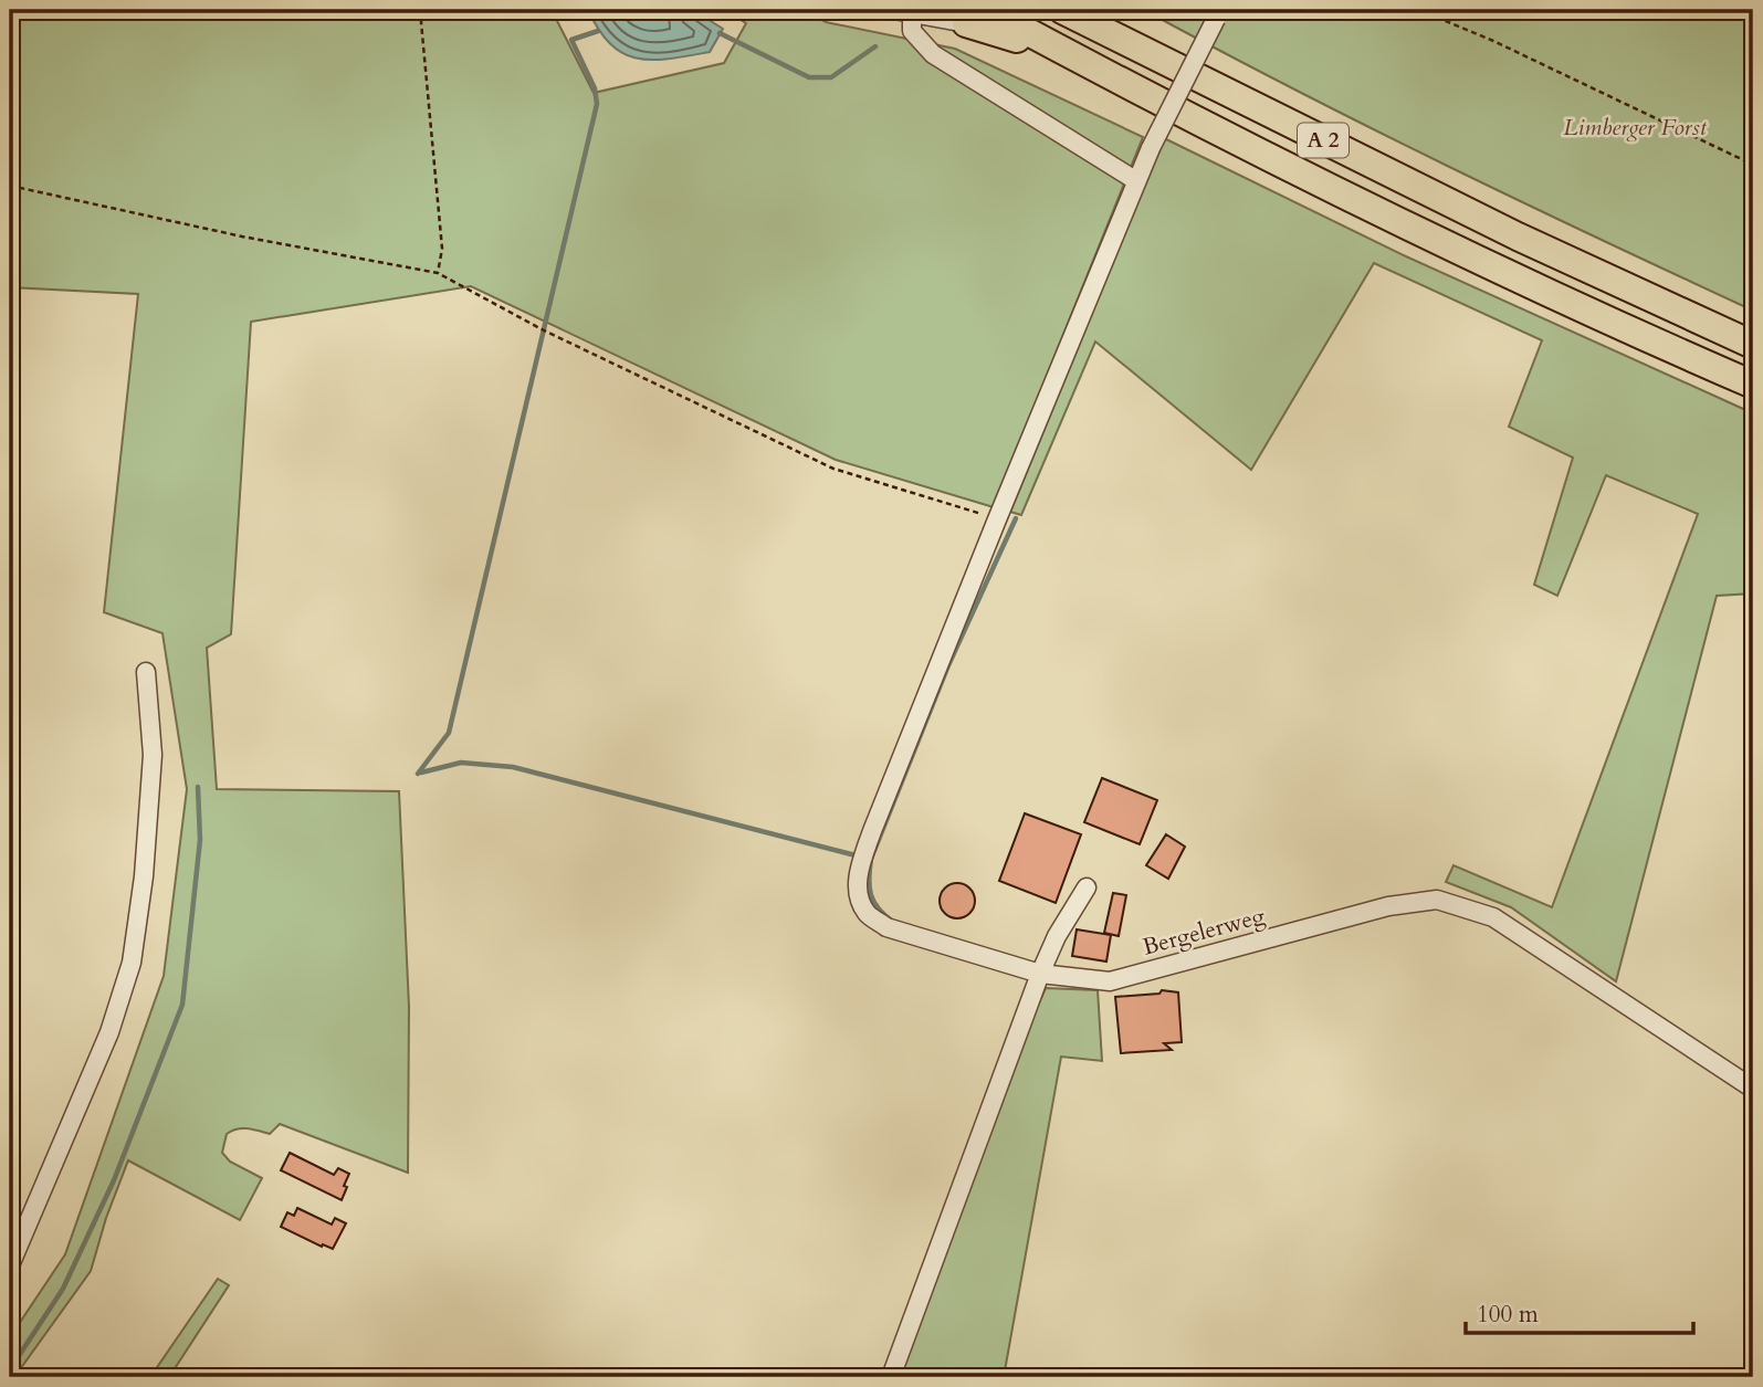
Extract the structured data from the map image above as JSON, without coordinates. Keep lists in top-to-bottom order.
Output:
{
  "streets": {
    "highway": ["A 2"],
    "street": ["Bergelerweg"]
  },
  "parks": ["Limberger Forst"],
  "scale_bar": "100 m"
}
